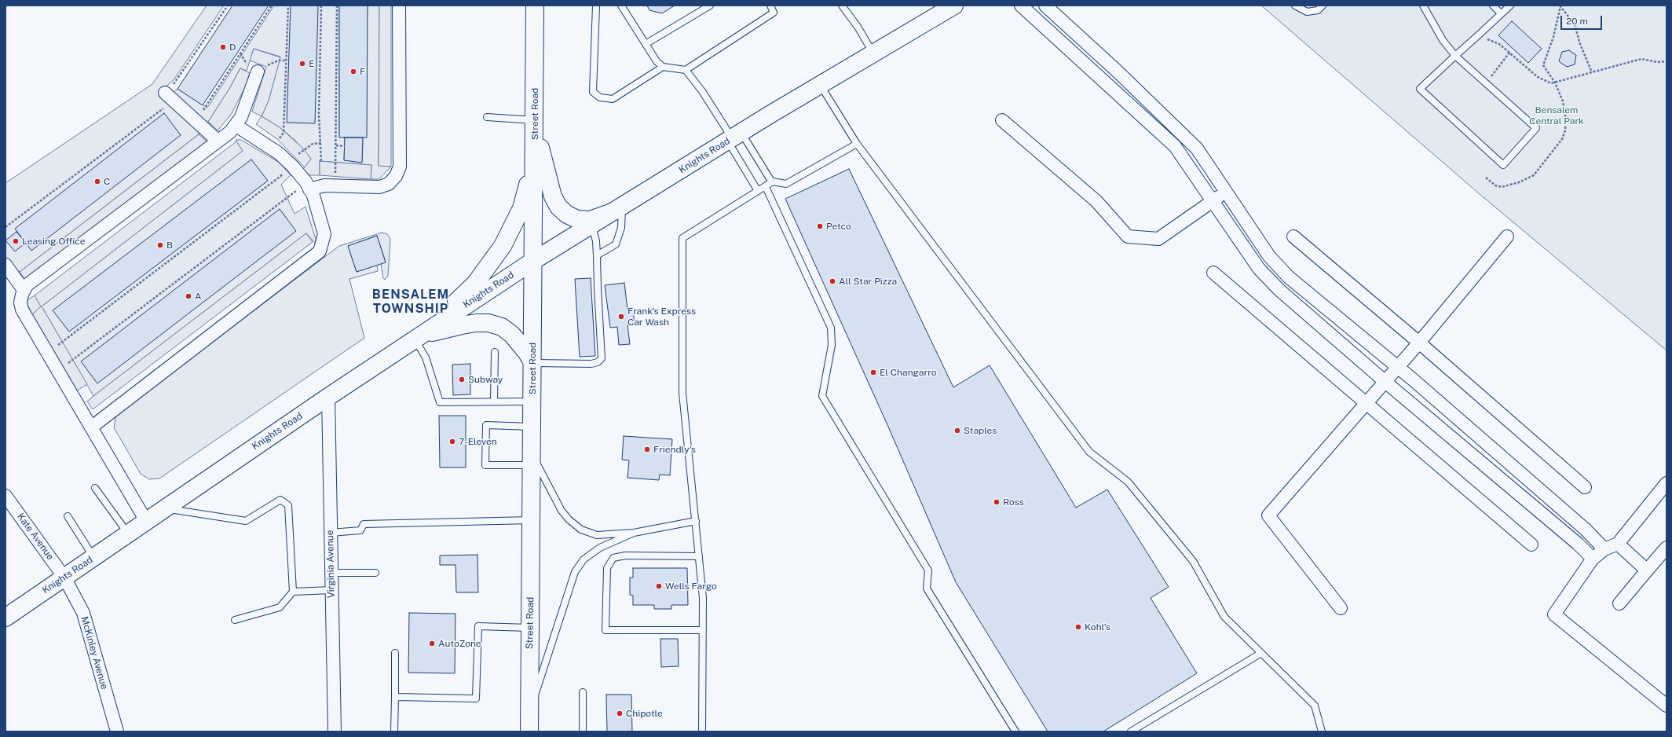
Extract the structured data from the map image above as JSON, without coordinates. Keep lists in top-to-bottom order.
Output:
{
  "streets": {
    "main road": ["Street Road", "Knights Road"],
    "street": ["Kate Avenue", "Virginia Avenue", "McKinley Avenue"]
  },
  "crossings": [
    ["Street Road", "Knights Road"],
    ["Knights Road", "Kate Avenue"],
    ["Knights Road", "Virginia Avenue"],
    ["Knights Road", "McKinley Avenue"],
    ["Kate Avenue", "McKinley Avenue"]
  ],
  "districts": ["BENSALEM TOWNSHIP"],
  "parks": ["Bensalem Central Park"],
  "places": [
    "D",
    "E",
    "F",
    "C",
    "Petco",
    "Leasing Office",
    "B",
    "All Star Pizza",
    "A",
    "Frank's Express Car Wash",
    "El Changarro",
    "Subway",
    "Staples",
    "7-Eleven",
    "Friendly's",
    "Ross",
    "Wells Fargo",
    "Kohl's",
    "AutoZone",
    "Chipotle"
  ],
  "scale_bar": "20 m"
}
